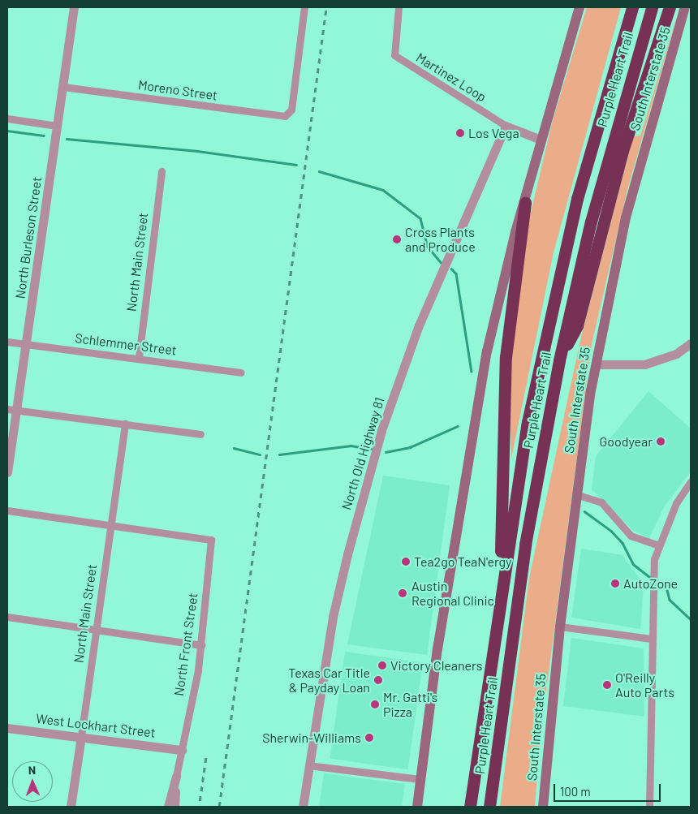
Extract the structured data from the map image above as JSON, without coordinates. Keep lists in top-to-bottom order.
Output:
{
  "streets": {
    "highway": ["Purple Heart Trail"],
    "main road": ["South Interstate 35"],
    "street": [
      "Martinez Loop",
      "Moreno Street",
      "North Burleson Street",
      "North Main Street",
      "Schlemmer Street",
      "North Old Highway 81",
      "North Front Street",
      "West Lockhart Street"
    ]
  },
  "crossings": [
    ["Martinez Loop", "North Old Highway 81"],
    ["Moreno Street", "North Burleson Street"],
    ["North Burleson Street", "Schlemmer Street"],
    ["North Main Street", "Schlemmer Street"],
    ["North Main Street", "North Front Street"],
    ["North Main Street", "West Lockhart Street"],
    ["North Front Street", "West Lockhart Street"]
  ],
  "places": [
    "Los Vega",
    "Cross Plants and Produce",
    "Goodyear",
    "Tea2go TeaN'ergy",
    "AutoZone",
    "Austin Regional Clinic",
    "Victory Cleaners",
    "Texas Car Title & Payday Loan",
    "O'Reilly Auto Parts",
    "Mr. Gatti's Pizza",
    "Sherwin-Williams"
  ],
  "scale_bar": "100 m",
  "north": "top"
}
